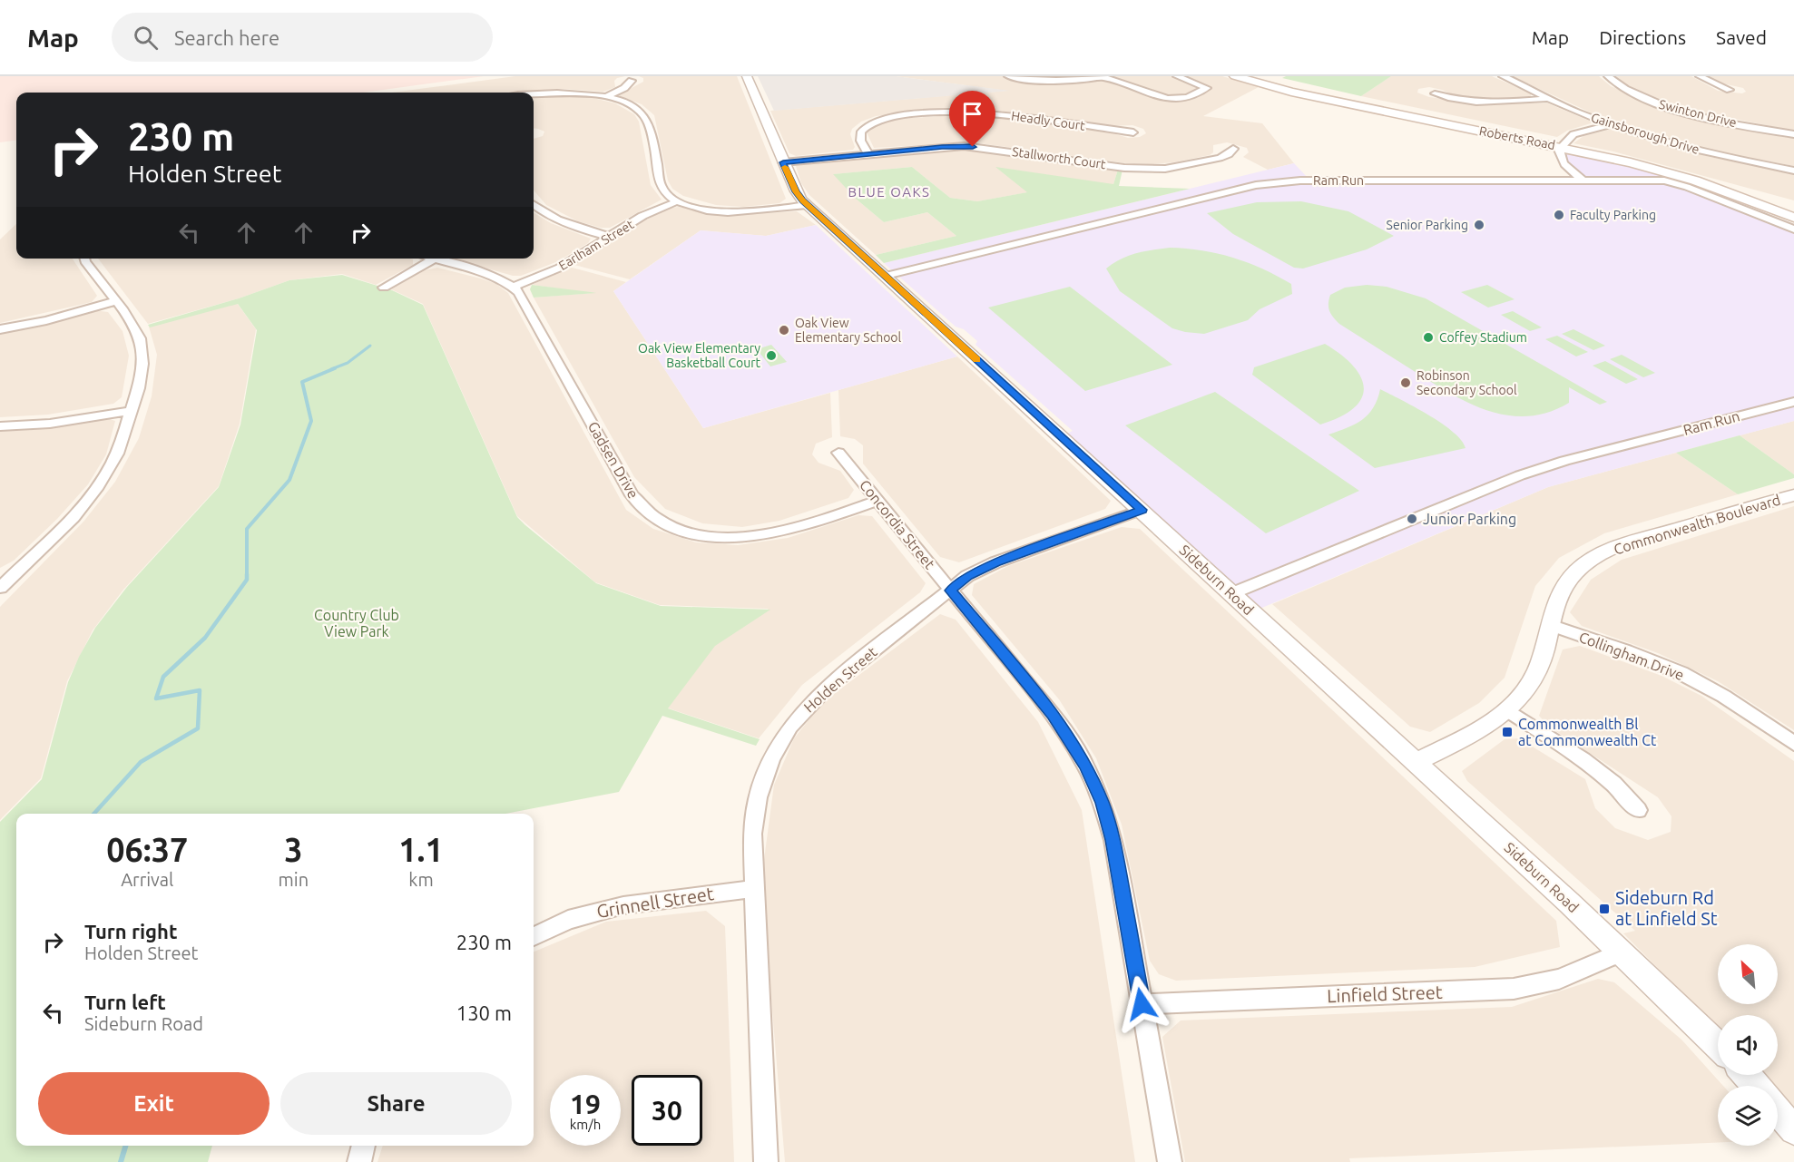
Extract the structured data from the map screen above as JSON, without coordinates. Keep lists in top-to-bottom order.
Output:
{
  "streets": {
    "main road": ["Roberts Road"],
    "street": [
      "Swinton Drive",
      "Headly Court",
      "Gainsborough Drive",
      "Stallworth Court",
      "Ram Run",
      "Earlham Street",
      "Gadsen Drive",
      "Concordia Street",
      "Commonwealth Boulevard",
      "Sideburn Road",
      "Collingham Drive",
      "Holden Street",
      "Grinnell Street",
      "Linfield Street"
    ]
  },
  "crossings": [
    ["Headly Court", "Stallworth Court"],
    ["Stallworth Court", "Sideburn Road"],
    ["Ram Run", "Sideburn Road"],
    ["Earlham Street", "Gadsen Drive"],
    ["Gadsen Drive", "Concordia Street"],
    ["Concordia Street", "Holden Street"],
    ["Concordia Street", "Linfield Street"],
    ["Commonwealth Boulevard", "Sideburn Road"],
    ["Commonwealth Boulevard", "Collingham Drive"],
    ["Sideburn Road", "Holden Street"],
    ["Sideburn Road", "Linfield Street"],
    ["Holden Street", "Grinnell Street"]
  ],
  "districts": ["BLUE OAKS"],
  "parks": ["Country Club View Park"],
  "places": {
    "other": [
      "Faculty Parking",
      "Senior Parking",
      "Oak View Elementary School",
      "Coffey Stadium",
      "Oak View Elementary Basketball Court",
      "Robinson Secondary School",
      "Junior Parking"
    ],
    "transit": ["Commonwealth Bl at Commonwealth Ct", "Sideburn Rd at Linfield St"]
  },
  "north": "top left",
  "page": {
    "header": "Map",
    "search": "Search here",
    "nav": ["Map", "Directions", "Saved"],
    "turn": ["230 m", "Holden Street"],
    "eta": [
      "06:37",
      "Arrival",
      "3",
      "min",
      "1.1",
      "km"
    ],
    "list": [
      {
        "name": "Turn right",
        "note": "Holden Street",
        "value": "230 m"
      },
      {
        "name": "Turn left",
        "note": "Sideburn Road",
        "value": "130 m"
      }
    ],
    "buttons": ["Exit", "Share"],
    "speed": "19 km/h",
    "limit": "30"
  }
}
